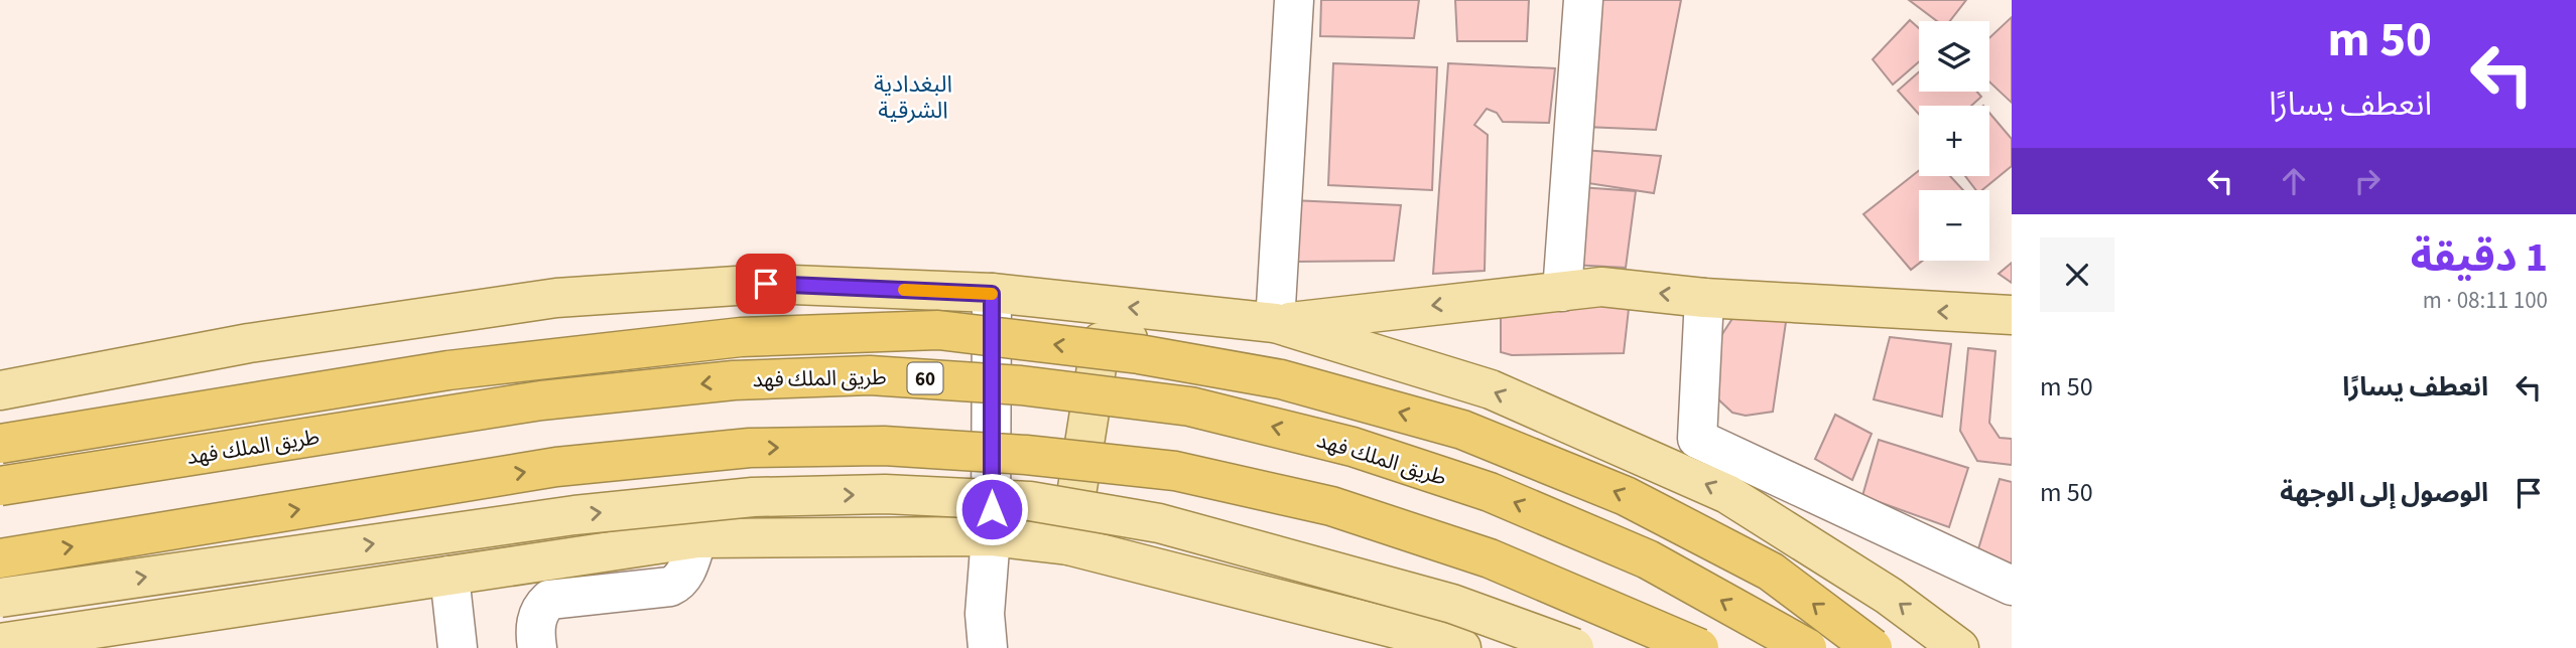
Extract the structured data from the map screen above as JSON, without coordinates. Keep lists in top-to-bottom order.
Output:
{
  "streets": {
    "highway": ["طريق الملك فهد", "60"]
  },
  "districts": ["البغدادية الشرقية"],
  "page": {
    "turn": ["50 m", "انعطف يسارًا"],
    "map_buttons": ["+", "−"],
    "heading": ["1 دقيقة", "100 m · 08:11"],
    "list": [
      {
        "name": "انعطف يسارًا",
        "value": "50 m"
      },
      {
        "name": "الوصول إلى الوجهة",
        "value": "50 m"
      }
    ]
  }
}
